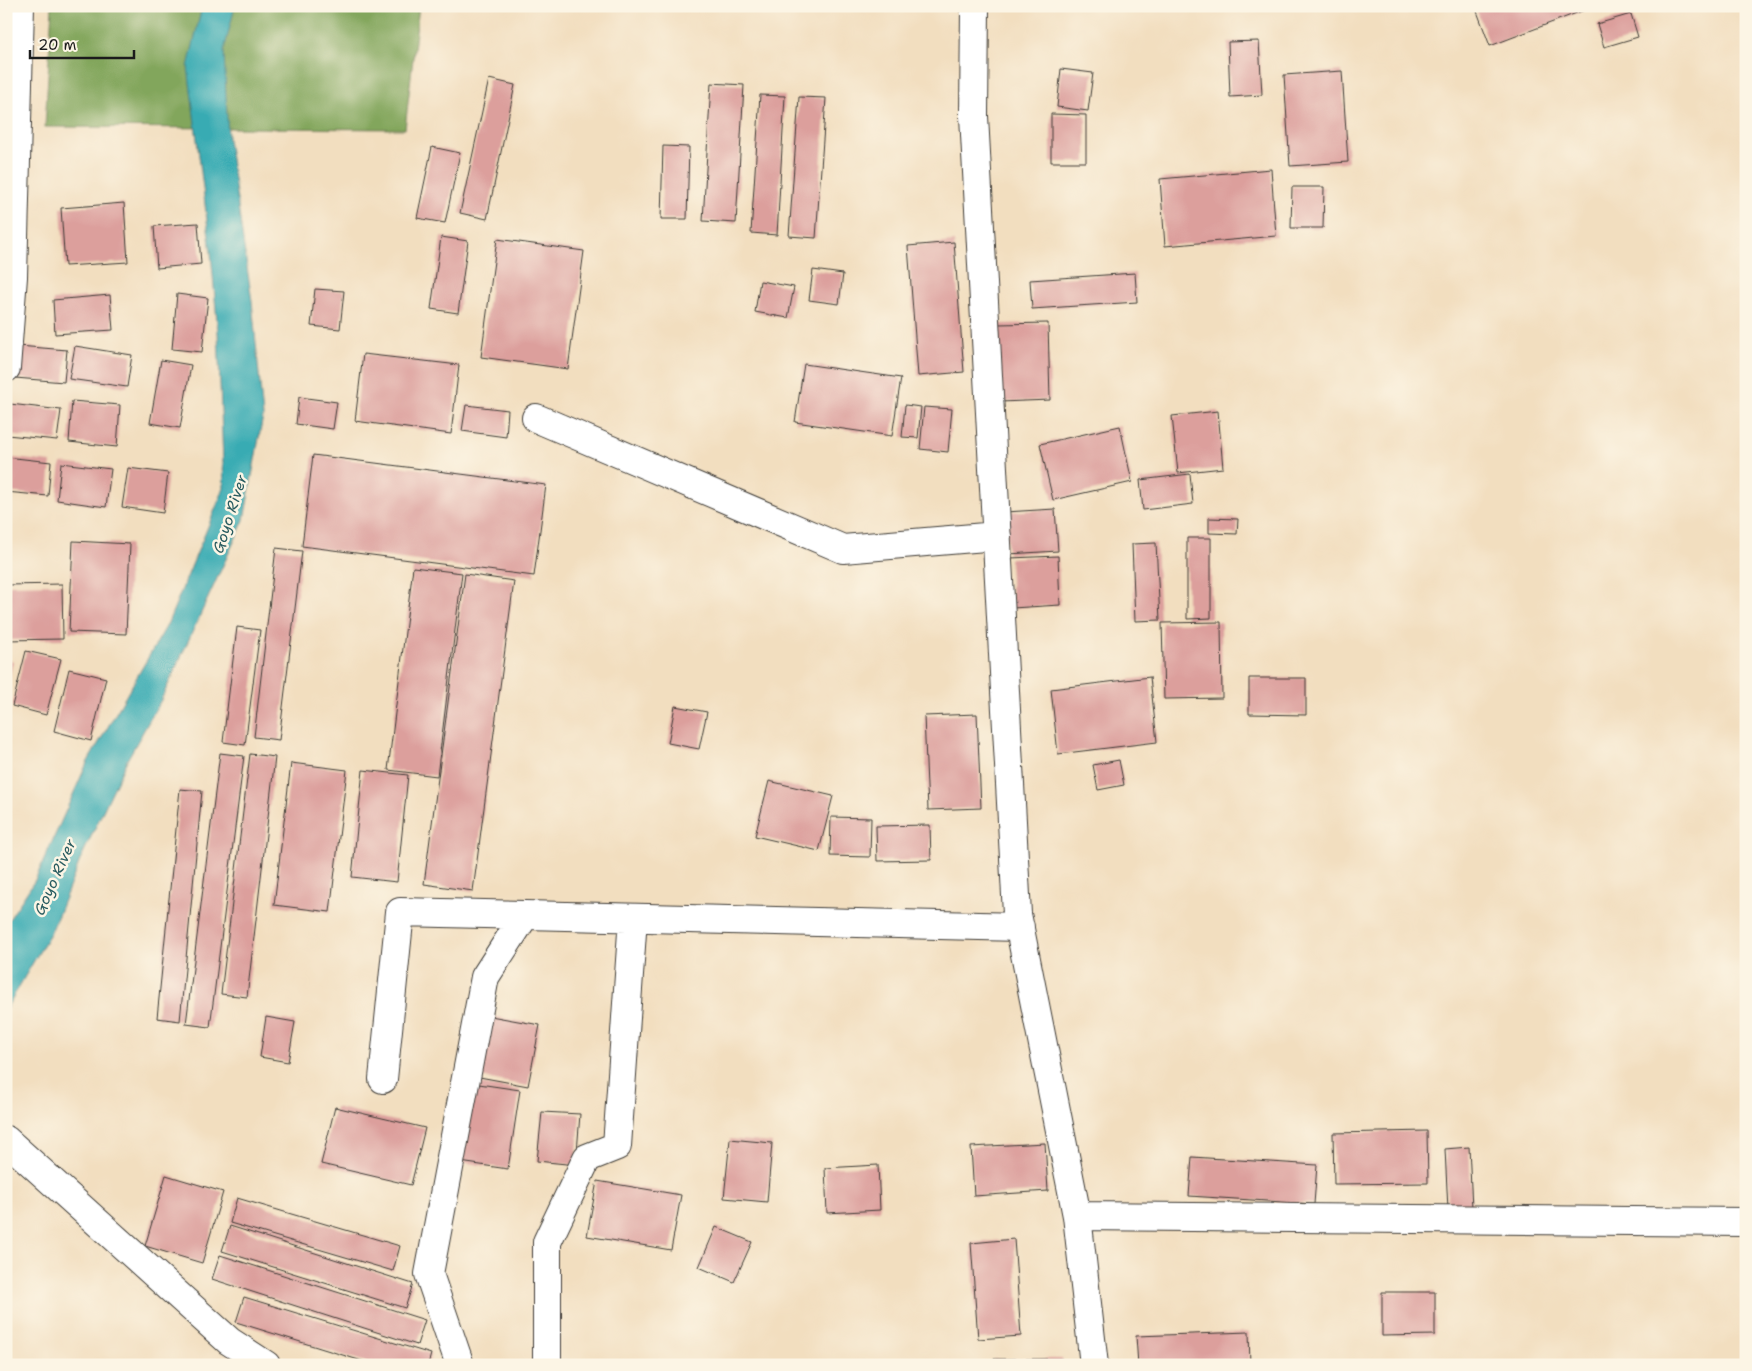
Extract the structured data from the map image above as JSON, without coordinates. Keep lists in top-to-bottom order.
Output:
{
  "water": ["Goyo River"],
  "scale_bar": "20 m"
}
